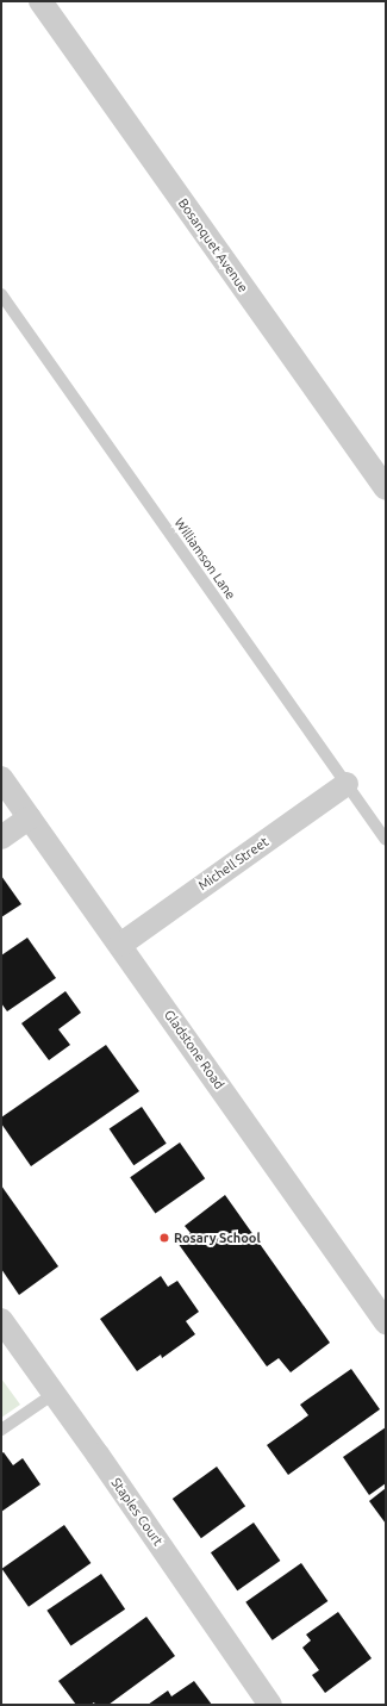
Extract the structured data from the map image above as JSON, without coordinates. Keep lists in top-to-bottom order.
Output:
{
  "streets": {
    "street": [
      "Bosanquet Avenue",
      "Michell Street",
      "Gladstone Road",
      "Staples Court"
    ],
    "lane": ["Williamson Lane"]
  },
  "crossings": [
    ["Williamson Lane", "Michell Street"],
    ["Michell Street", "Gladstone Road"]
  ],
  "places": ["Rosary School"]
}
